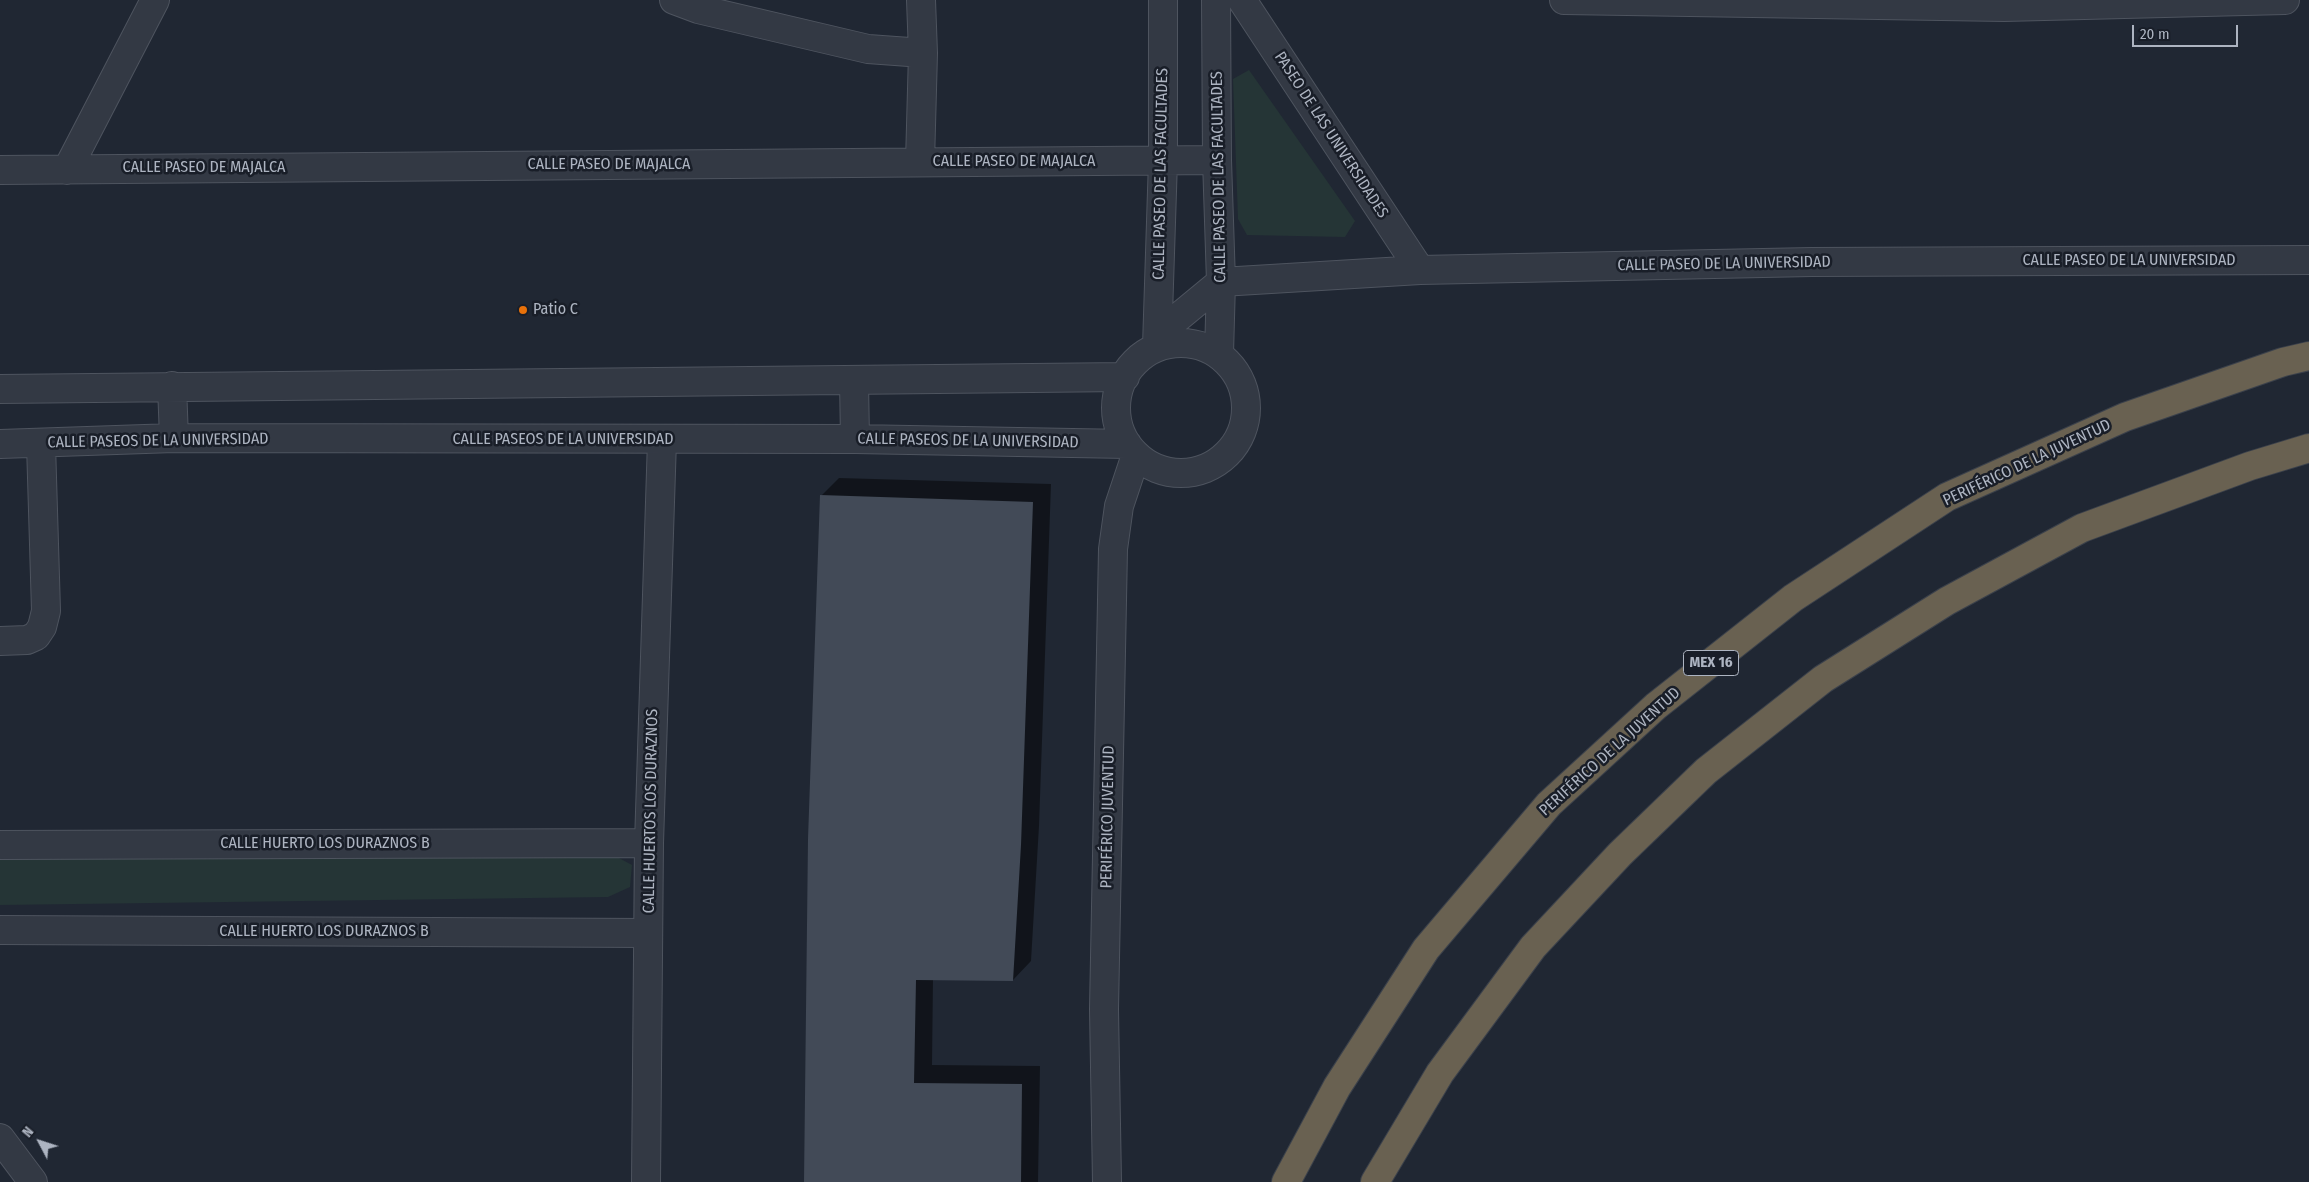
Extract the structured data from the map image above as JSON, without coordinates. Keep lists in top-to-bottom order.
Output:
{
  "streets": {
    "highway": ["PERIFÉRICO DE LA JUVENTUD", "MEX 16"],
    "street": [
      "PASEO DE LAS UNIVERSIDADES",
      "CALLE PASEO DE MAJALCA",
      "CALLE PASEO DE LAS FACULTADES",
      "CALLE PASEO DE LA UNIVERSIDAD",
      "CALLE PASEOS DE LA UNIVERSIDAD",
      "CALLE HUERTOS LOS DURAZNOS",
      "PERIFÉRICO JUVENTUD",
      "CALLE HUERTO LOS DURAZNOS B"
    ]
  },
  "crossings": [
    ["PASEO DE LAS UNIVERSIDADES", "CALLE PASEO DE LA UNIVERSIDAD"],
    ["CALLE PASEO DE MAJALCA", "CALLE PASEO DE LAS FACULTADES"],
    ["CALLE PASEO DE LAS FACULTADES", "CALLE PASEO DE LA UNIVERSIDAD"],
    ["CALLE PASEO DE LAS FACULTADES", "CALLE PASEOS DE LA UNIVERSIDAD"],
    ["CALLE PASEO DE LAS FACULTADES", "PERIFÉRICO JUVENTUD"],
    ["CALLE PASEOS DE LA UNIVERSIDAD", "CALLE HUERTOS LOS DURAZNOS"],
    ["CALLE PASEOS DE LA UNIVERSIDAD", "PERIFÉRICO JUVENTUD"],
    ["CALLE HUERTOS LOS DURAZNOS", "CALLE HUERTO LOS DURAZNOS B"]
  ],
  "places": ["Patio C"],
  "scale_bar": "20 m",
  "north": "top left"
}
